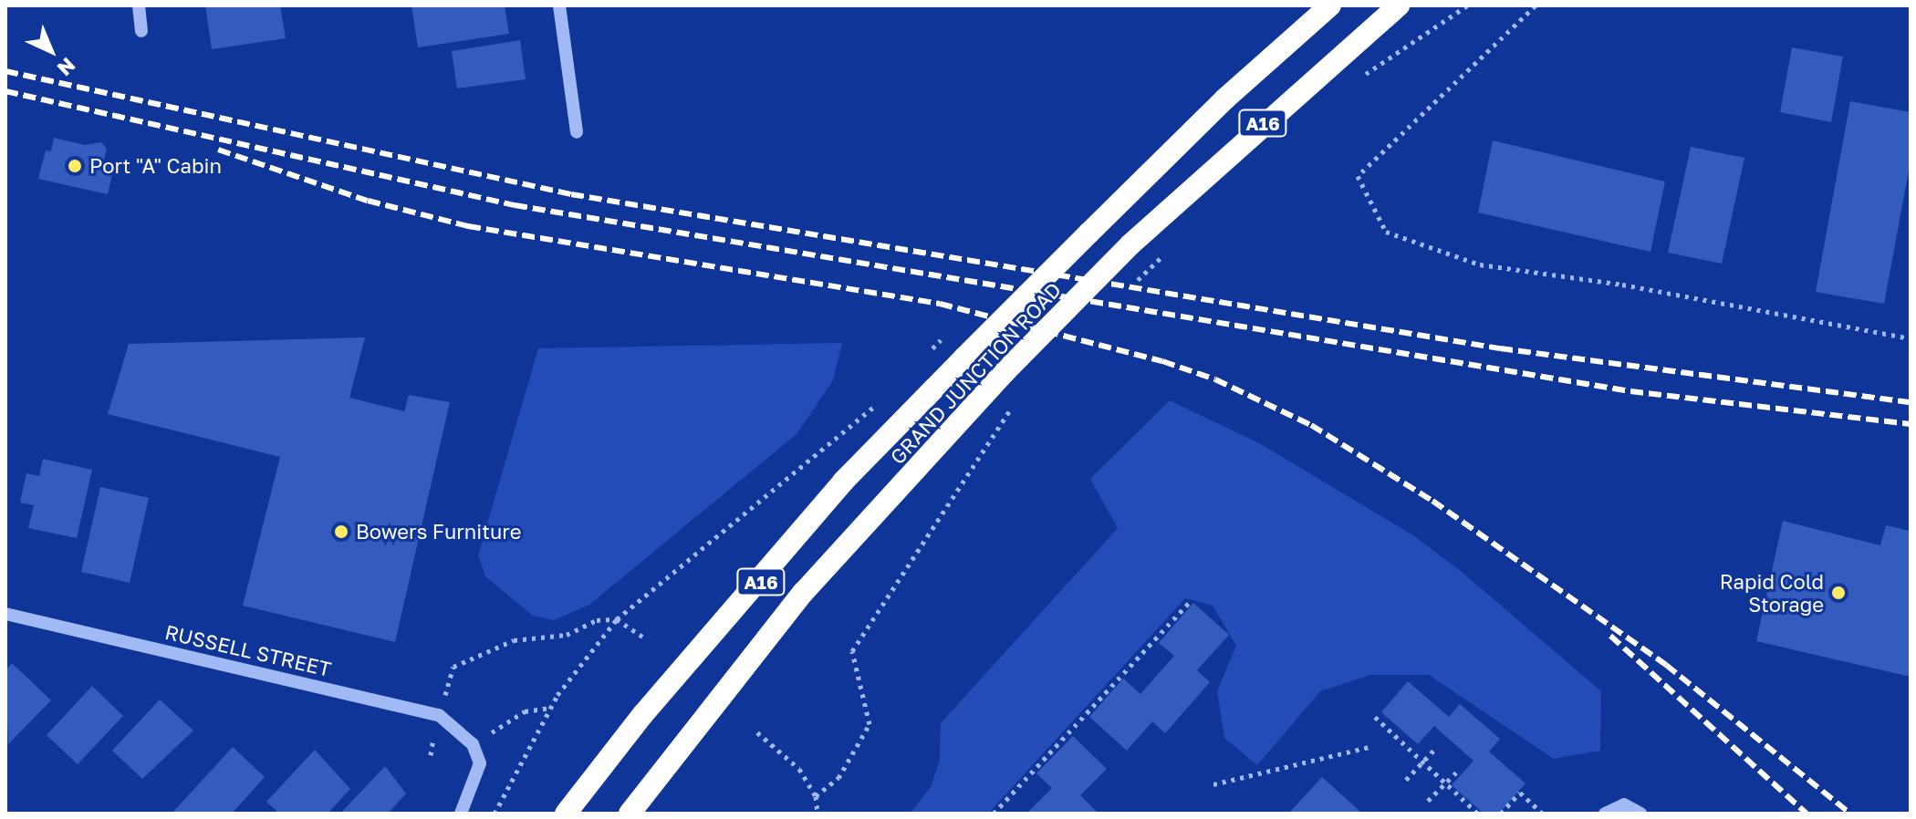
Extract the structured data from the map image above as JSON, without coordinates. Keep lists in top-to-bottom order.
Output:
{
  "streets": {
    "highway": ["A16", "GRAND JUNCTION ROAD"],
    "street": ["RUSSELL STREET"]
  },
  "places": ["Port \"A\" Cabin", "Bowers Furniture", "Rapid Cold Storage"],
  "north": "bottom right"
}
